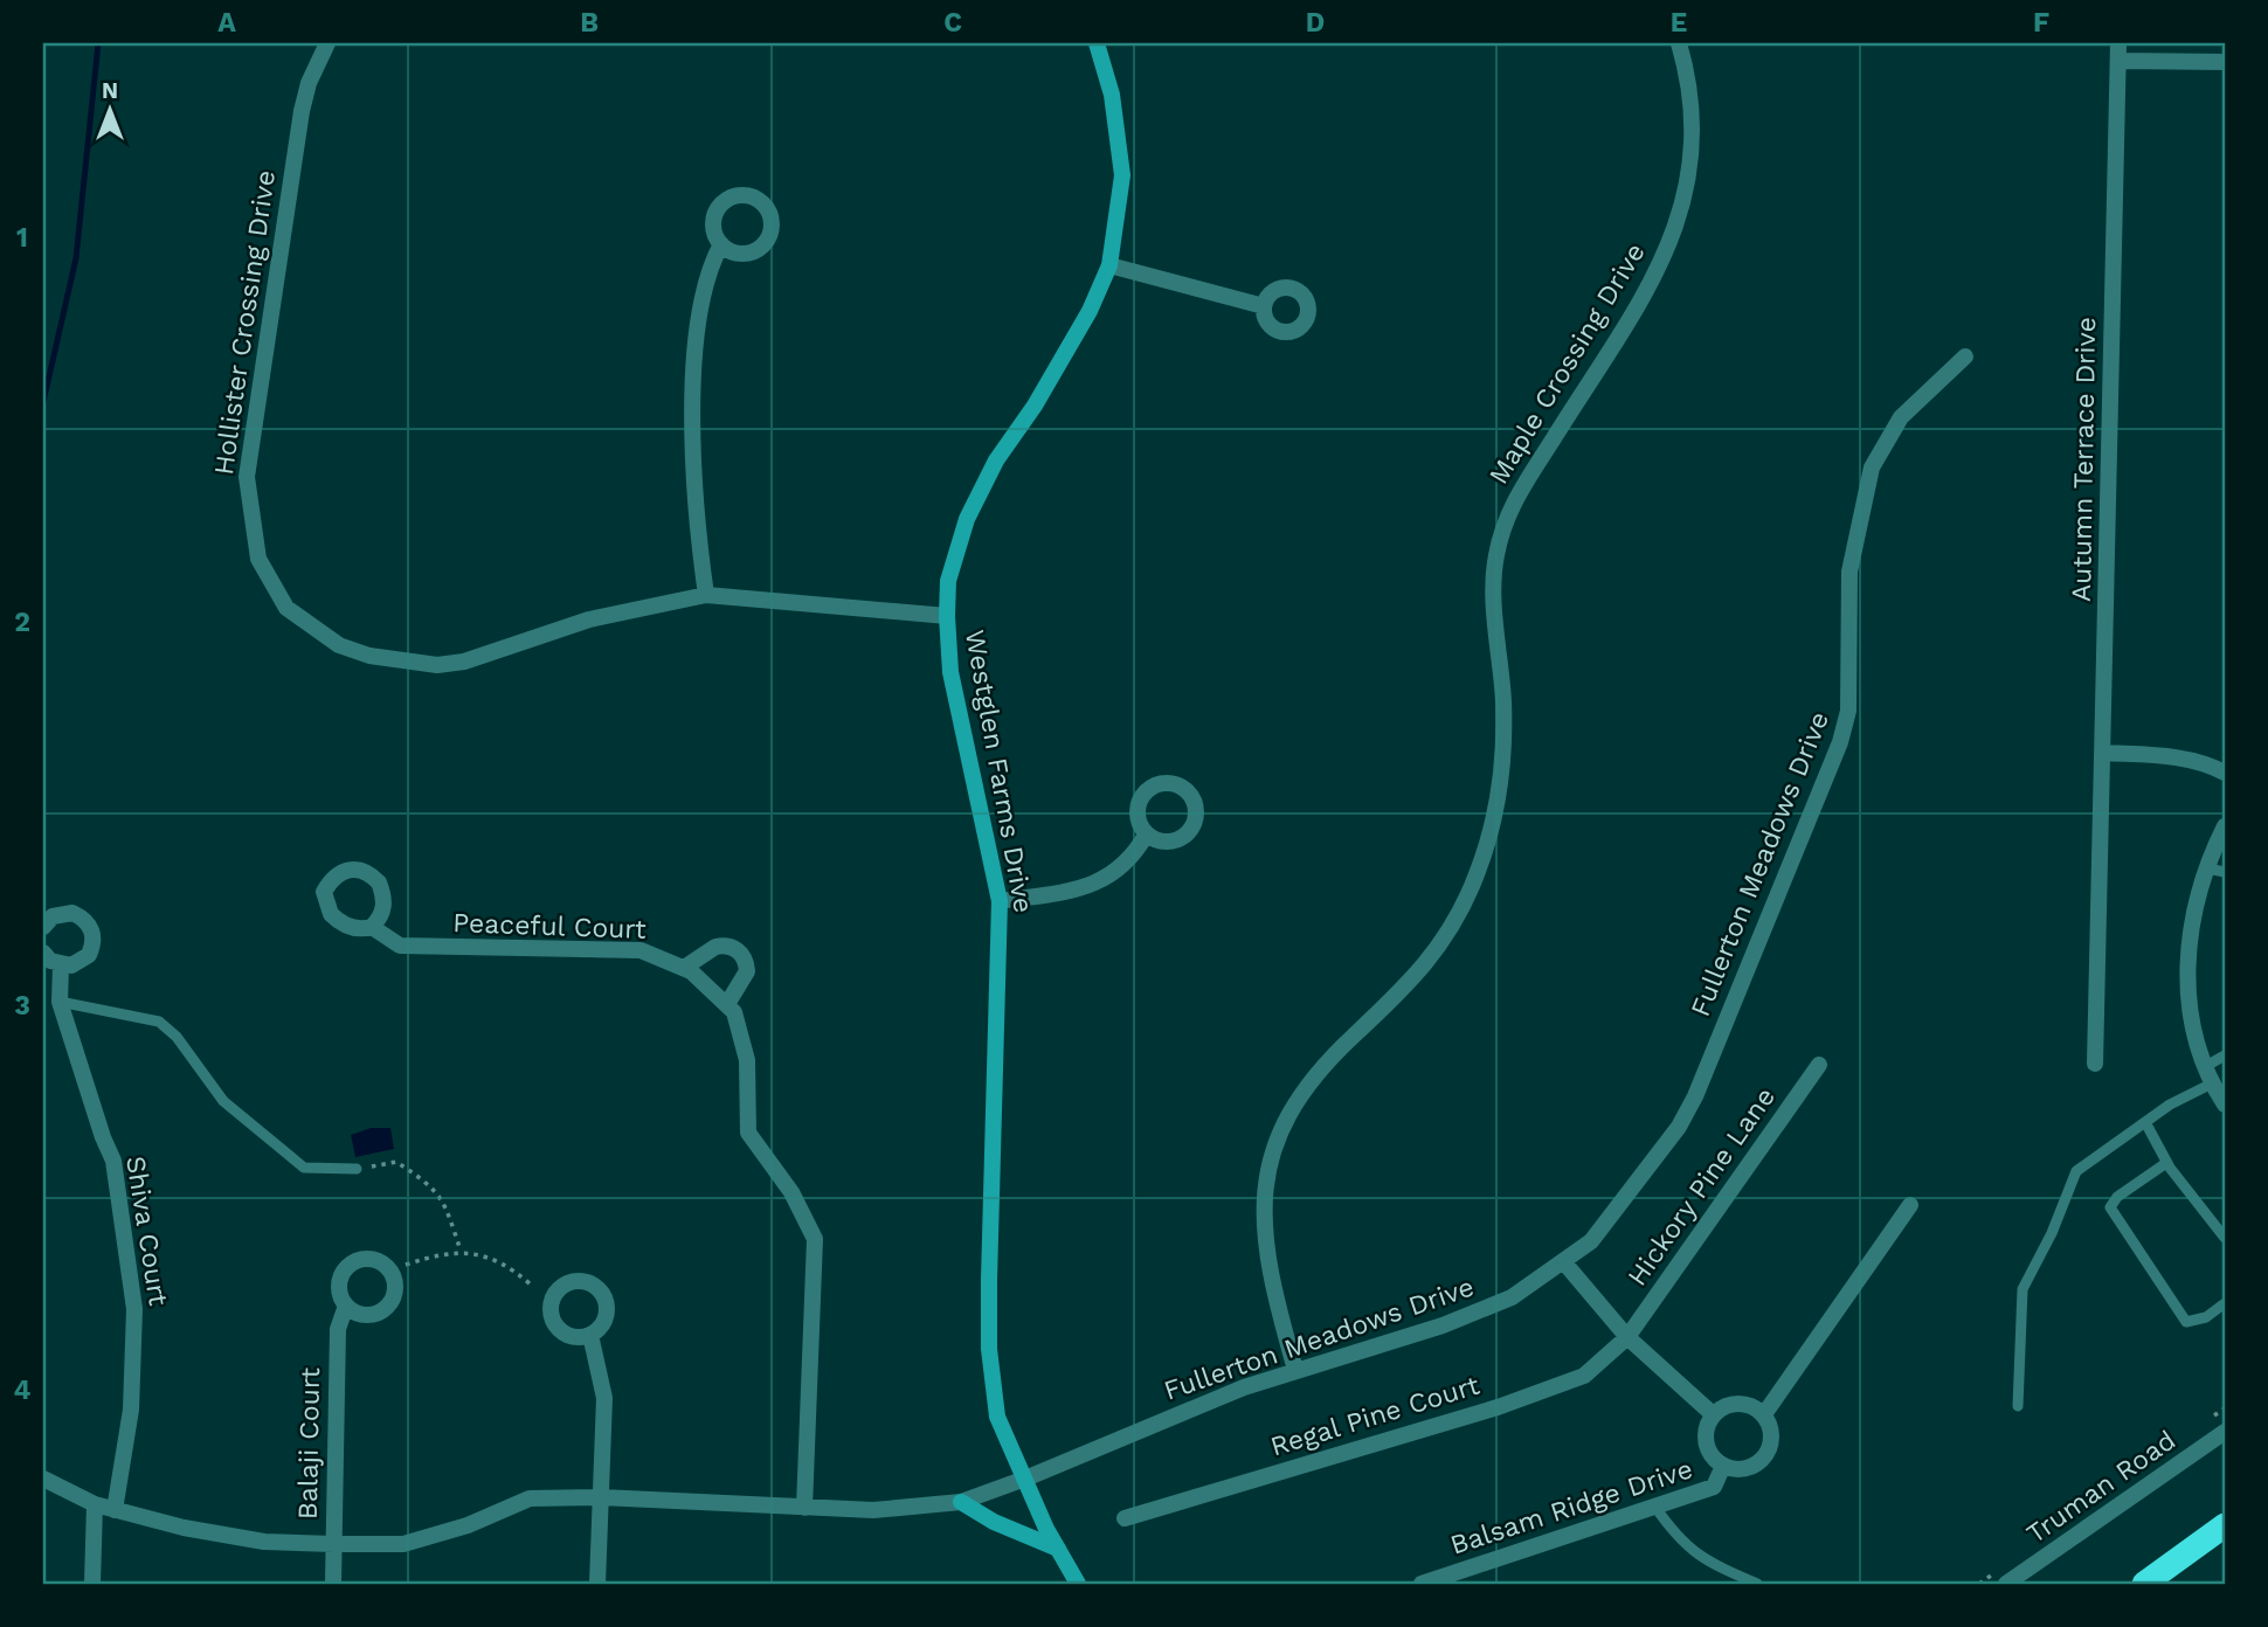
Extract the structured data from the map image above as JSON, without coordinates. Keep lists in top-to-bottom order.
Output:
{
  "streets": {
    "street": [
      "Hollister Crossing Drive",
      "Maple Crossing Drive",
      "Autumn Terrace Drive",
      "Westglen Farms Drive",
      "Fullerton Meadows Drive",
      "Peaceful Court",
      "Hickory Pine Lane",
      "Shiva Court",
      "Regal Pine Court",
      "Balaji Court",
      "Truman Road",
      "Balsam Ridge Drive"
    ]
  },
  "crossings": [
    ["Hollister Crossing Drive", "Westglen Farms Drive"],
    ["Maple Crossing Drive", "Fullerton Meadows Drive"],
    ["Westglen Farms Drive", "Fullerton Meadows Drive"],
    ["Fullerton Meadows Drive", "Peaceful Court"],
    ["Fullerton Meadows Drive", "Shiva Court"],
    ["Fullerton Meadows Drive", "Balaji Court"],
    ["Hickory Pine Lane", "Regal Pine Court"]
  ],
  "north": "top",
  "grid": {
    "columns": [
      "A",
      "B",
      "C",
      "D",
      "E",
      "F"
    ],
    "rows": [
      "1",
      "2",
      "3",
      "4"
    ]
  }
}
